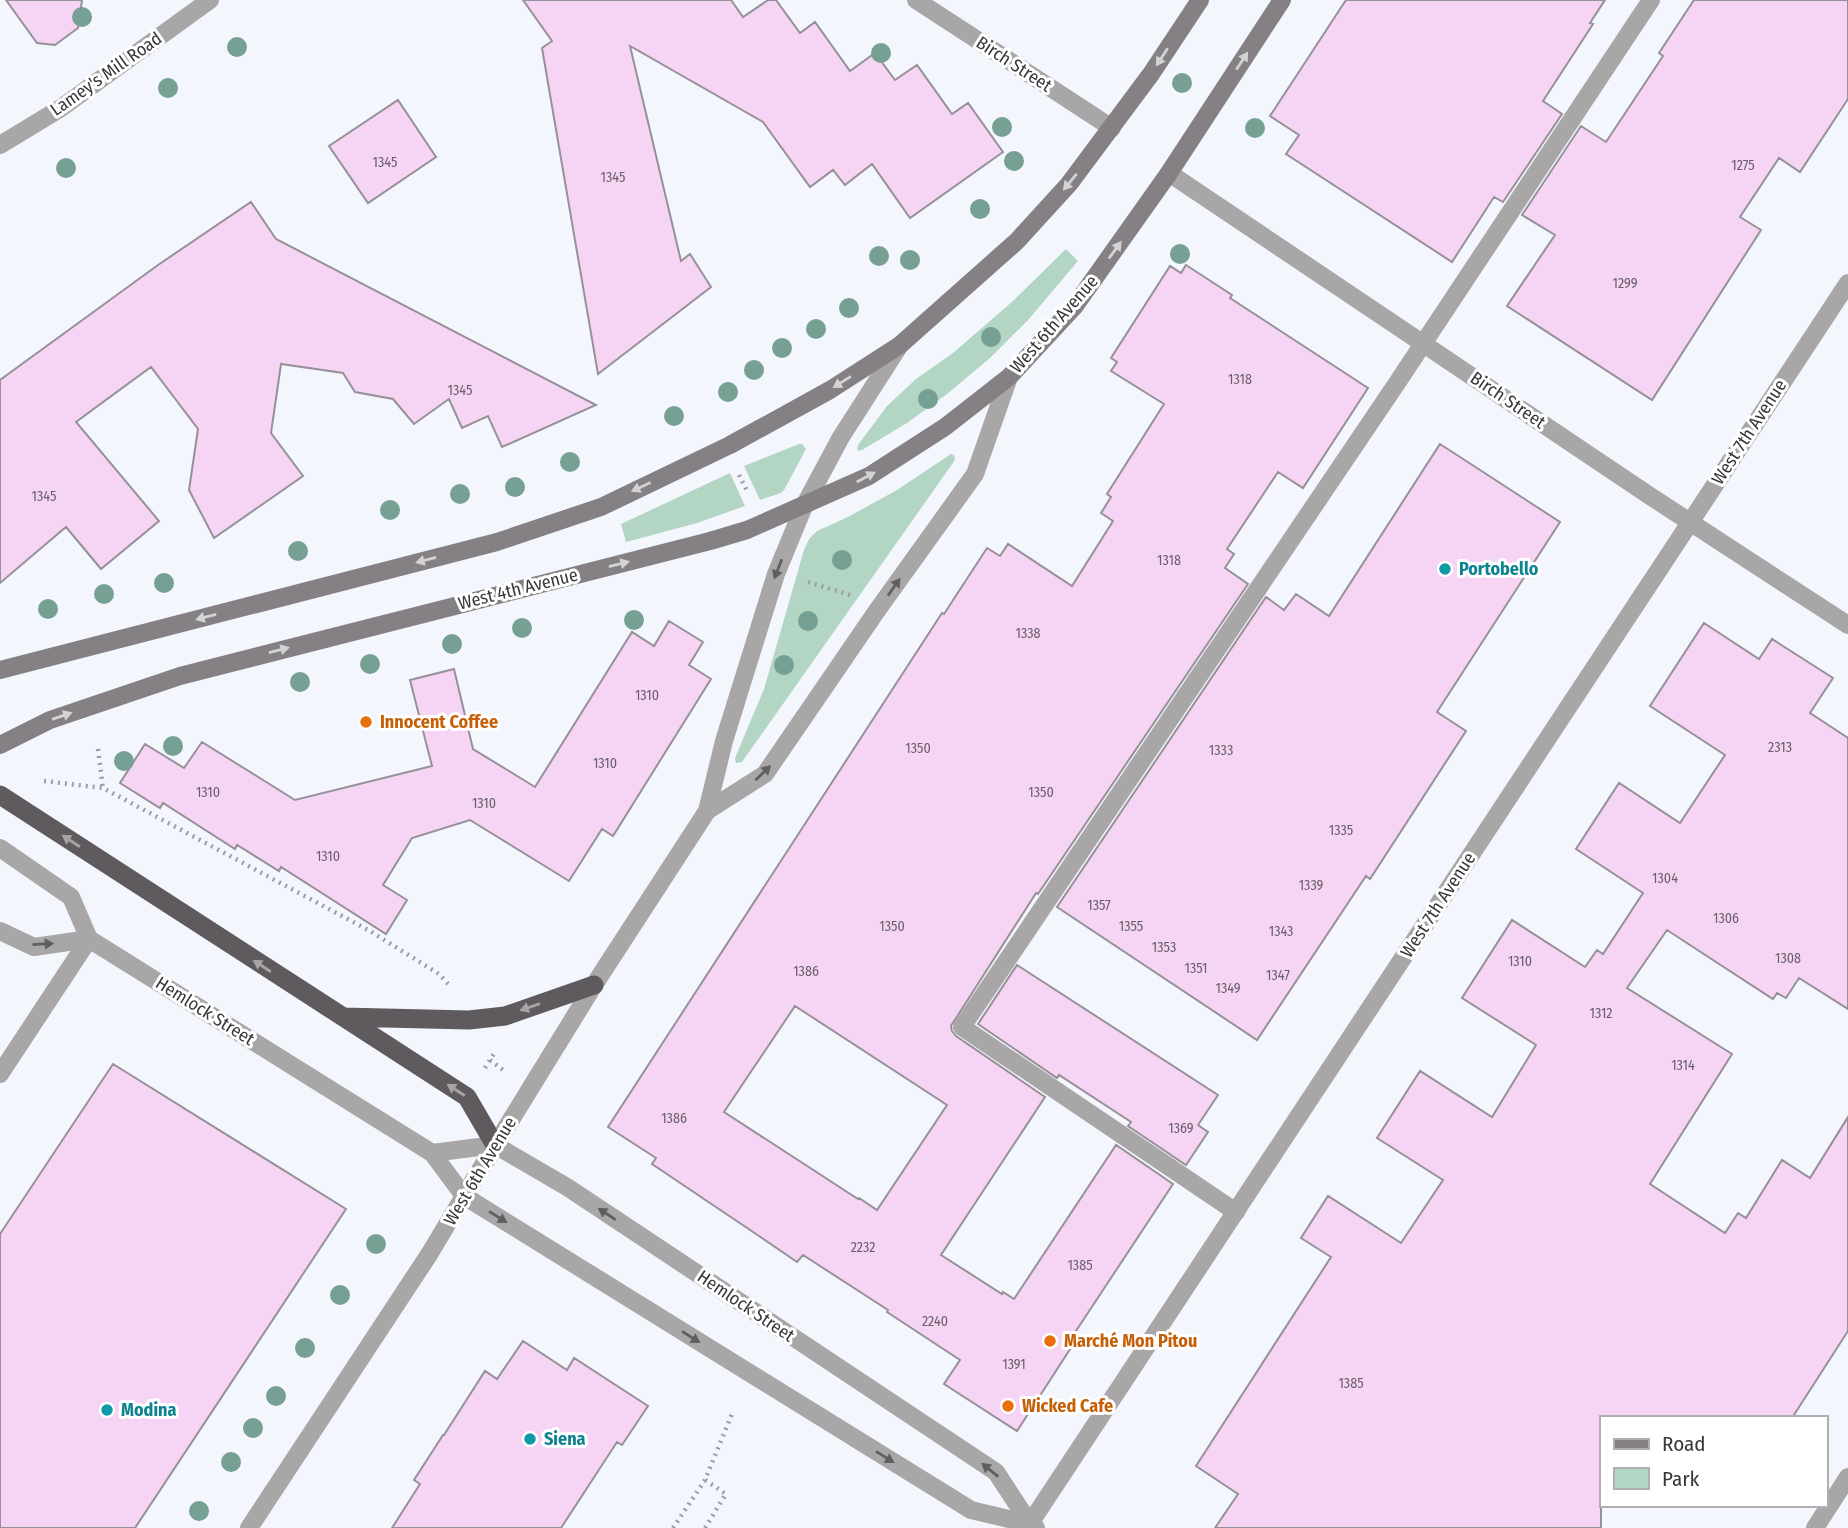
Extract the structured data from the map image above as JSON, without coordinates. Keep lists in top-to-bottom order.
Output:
{
  "streets": {
    "main road": ["West 6th Avenue", "West 4th Avenue"],
    "street": [
      "Birch Street",
      "Lamey's Mill Road",
      "West 7th Avenue",
      "Hemlock Street"
    ]
  },
  "crossings": [
    ["Birch Street", "West 6th Avenue"],
    ["Birch Street", "West 7th Avenue"],
    ["West 6th Avenue", "West 4th Avenue"],
    ["West 6th Avenue", "Hemlock Street"],
    ["West 7th Avenue", "Hemlock Street"]
  ],
  "places": [
    "Portobello",
    "Innocent Coffee",
    "Marché Mon Pitou",
    "Wicked Cafe",
    "Modina",
    "Siena"
  ],
  "house_numbers": [
    "1345",
    "1275",
    "1345",
    "1299",
    "1318",
    "1345",
    "1345",
    "1318",
    "1338",
    "1310",
    "2313",
    "1350",
    "1333",
    "1310",
    "1310",
    "1350",
    "1310",
    "1335",
    "1310",
    "1304",
    "1339",
    "1357",
    "1306",
    "1350",
    "1355",
    "1343",
    "1353",
    "1308",
    "1310",
    "1351",
    "1386",
    "1347",
    "1349",
    "1312",
    "1314",
    "1386",
    "1369",
    "2232",
    "1385",
    "2240",
    "1391",
    "1385"
  ],
  "legend": ["Road", "Park"]
}
